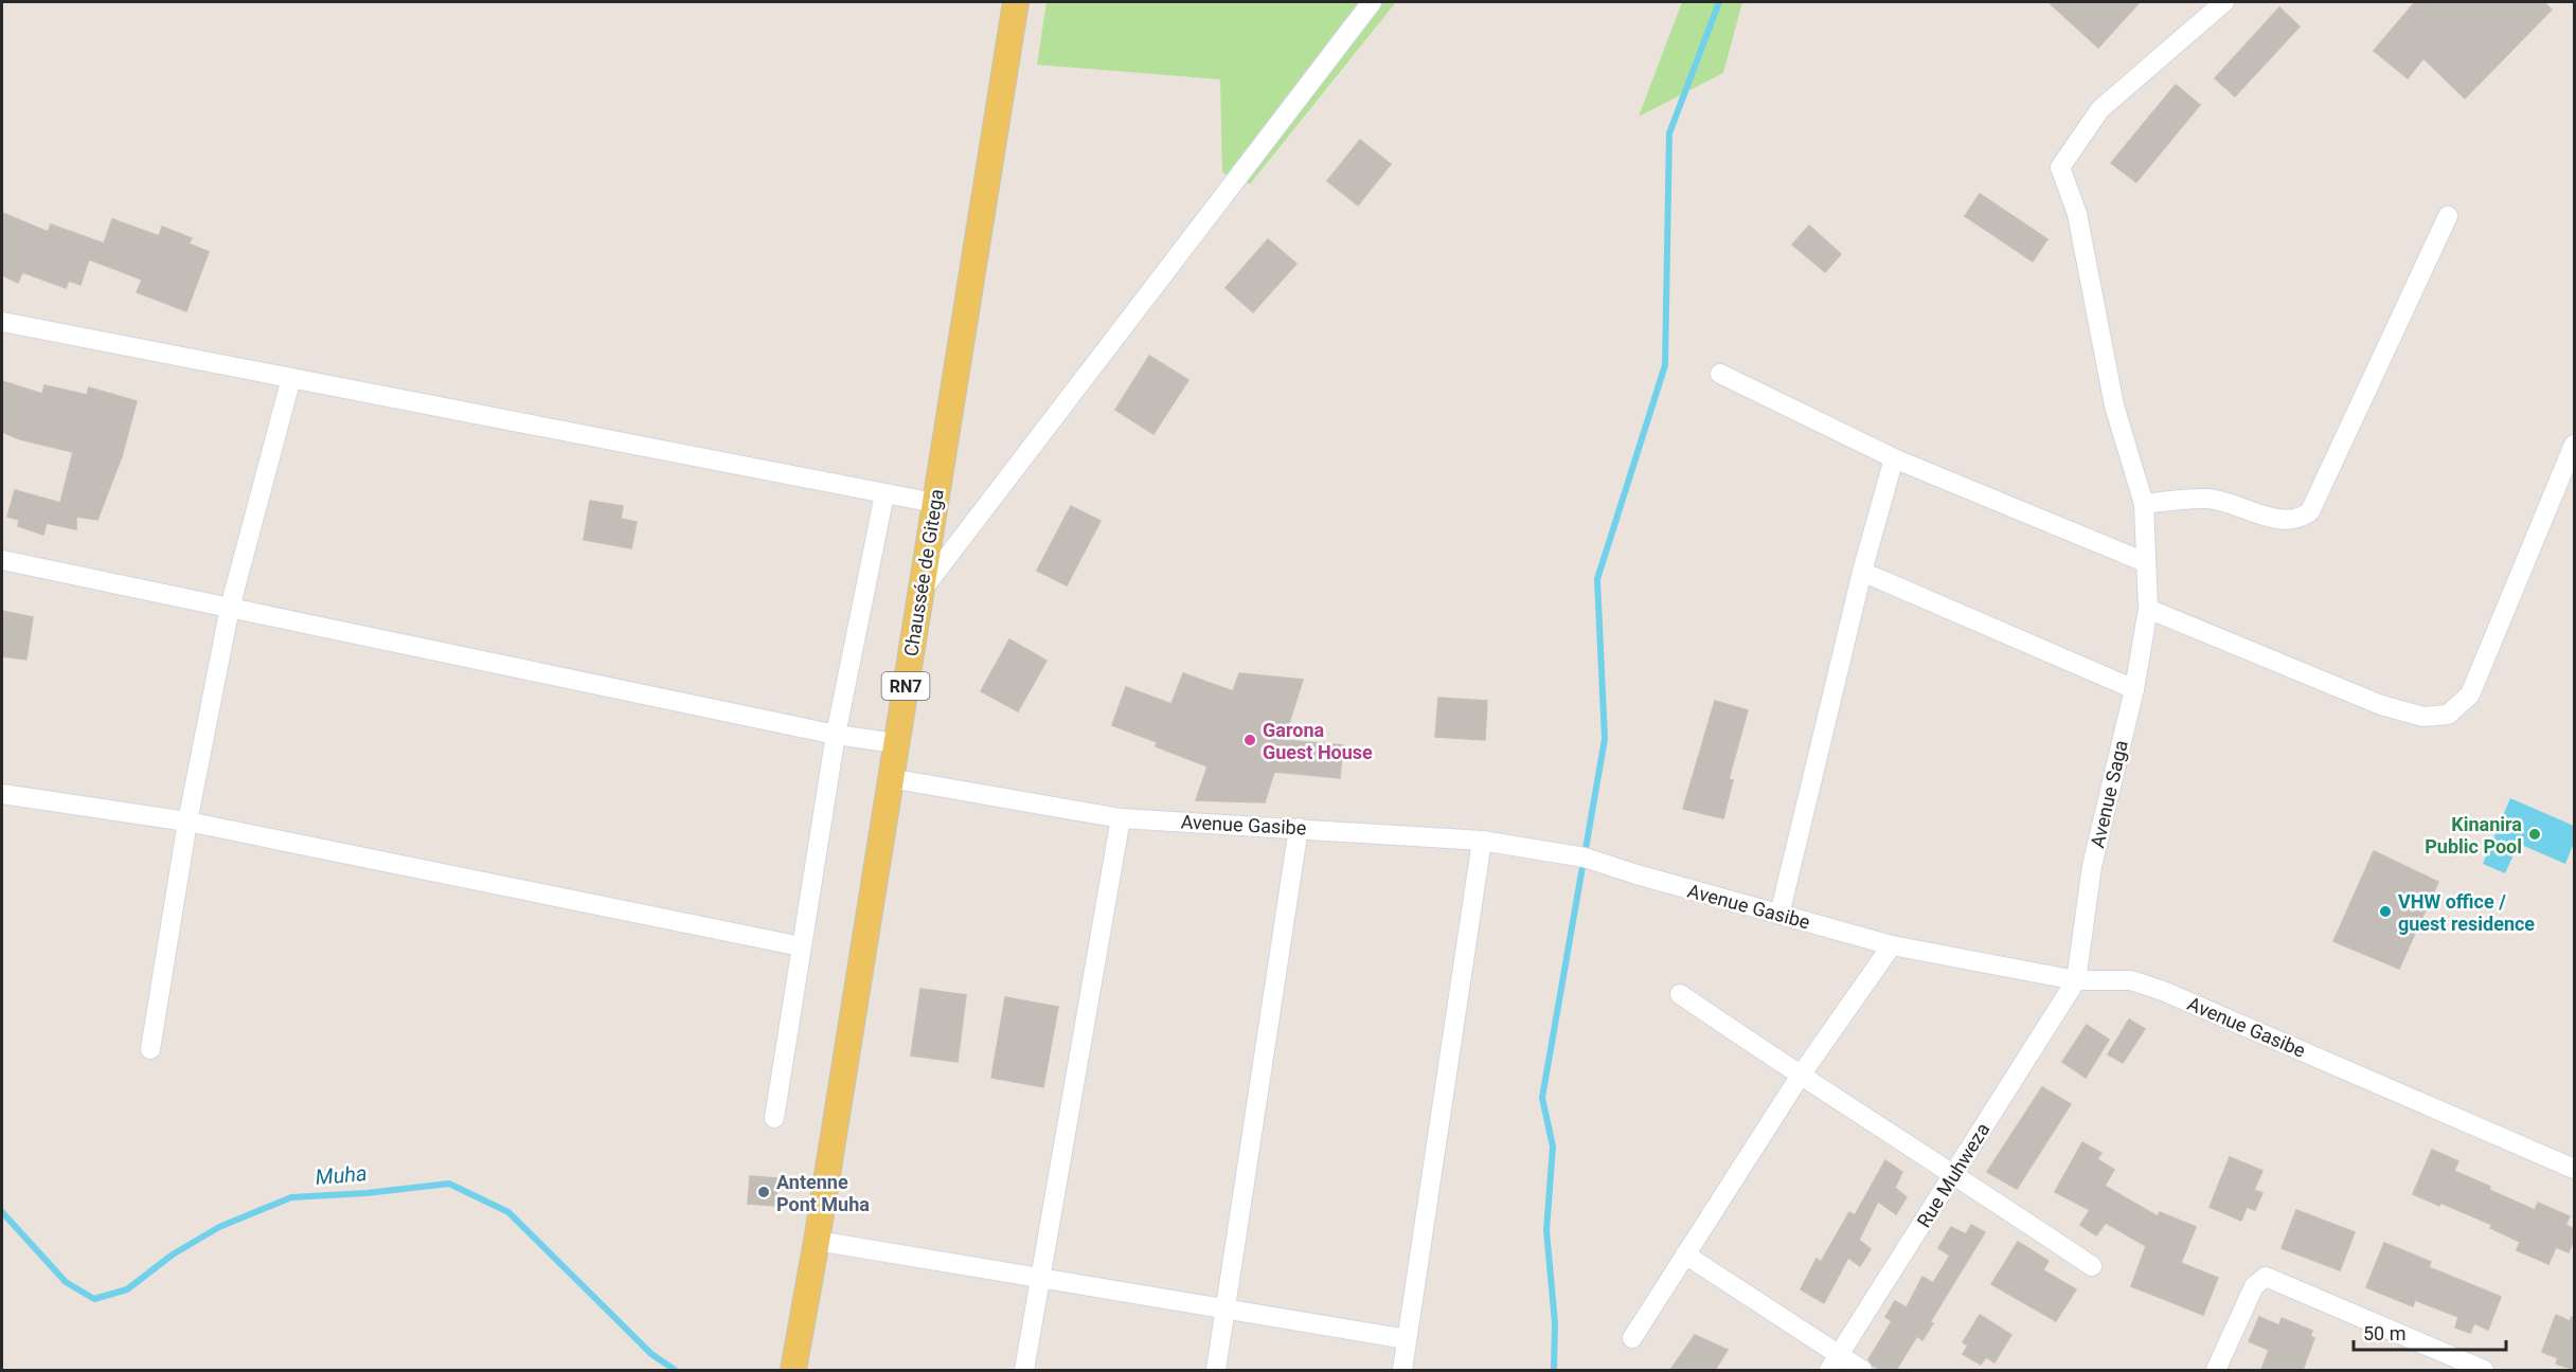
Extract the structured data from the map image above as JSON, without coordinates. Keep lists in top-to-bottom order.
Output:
{
  "streets": {
    "main road": ["Chaussée de Gitega", "RN7"],
    "street": ["Avenue Saga", "Avenue Gasibe", "Rue Muhweza"]
  },
  "crossings": [
    ["Chaussée de Gitega", "Avenue Gasibe"],
    ["Avenue Saga", "Avenue Gasibe"],
    ["Avenue Saga", "Rue Muhweza"],
    ["Avenue Gasibe", "Rue Muhweza"]
  ],
  "water": ["Muha"],
  "places": [
    "Garona Guest House",
    "Kinanira Public Pool",
    "VHW office / guest residence",
    "Antenne Pont Muha"
  ],
  "scale_bar": "50 m"
}
